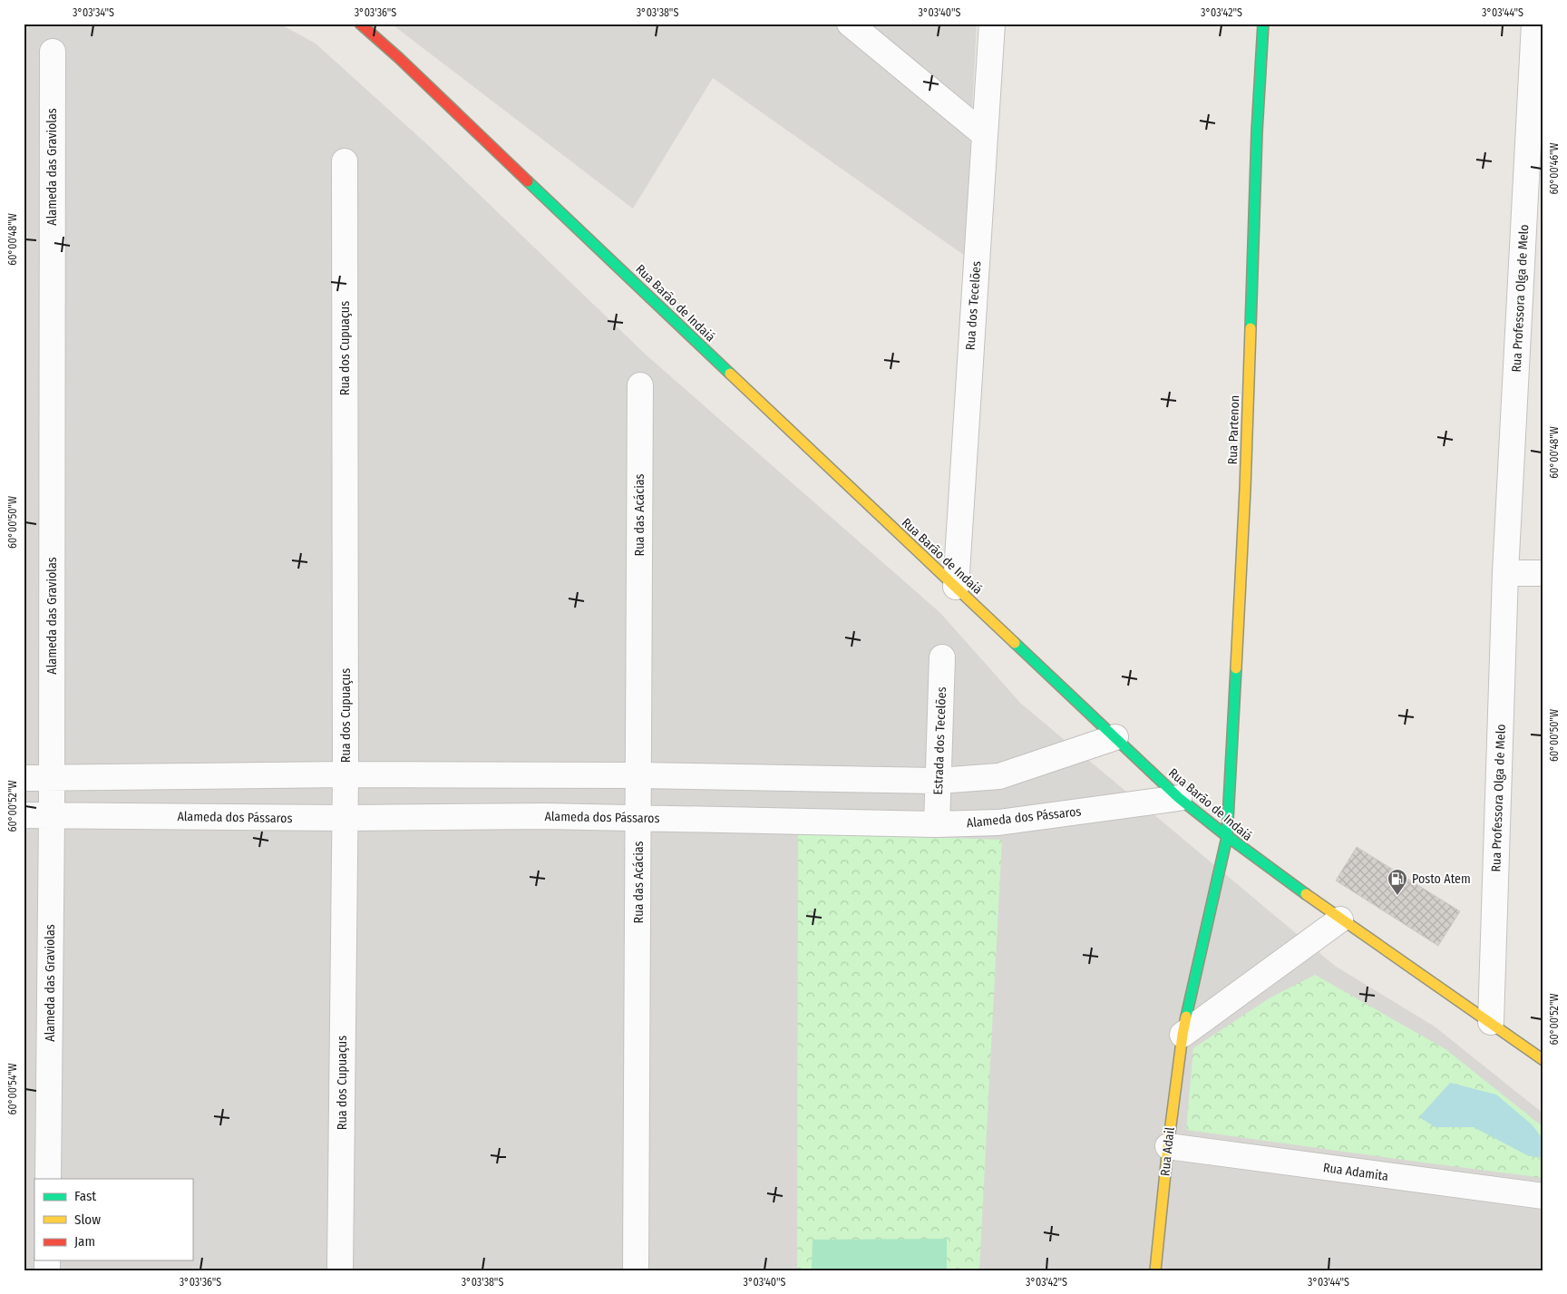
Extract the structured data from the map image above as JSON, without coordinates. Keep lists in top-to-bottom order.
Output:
{
  "streets": {
    "street": [
      "Alameda das Graviolas",
      "Rua Professora Olga de Melo",
      "Rua Barão de Indaiá",
      "Rua dos Tecelões",
      "Rua dos Cupuaçus",
      "Rua Partenon",
      "Rua das Acácias",
      "Estrada dos Tecelões",
      "Alameda dos Pássaros",
      "Rua Adail",
      "Rua Adamita"
    ]
  },
  "crossings": [
    ["Alameda das Graviolas", "Alameda dos Pássaros"],
    ["Rua Professora Olga de Melo", "Rua Barão de Indaiá"],
    ["Rua Barão de Indaiá", "Rua dos Tecelões"],
    ["Rua Barão de Indaiá", "Rua Partenon"],
    ["Rua Barão de Indaiá", "Alameda dos Pássaros"],
    ["Rua Barão de Indaiá", "Rua Adail"],
    ["Rua dos Cupuaçus", "Alameda dos Pássaros"],
    ["Rua Partenon", "Rua Adail"],
    ["Rua das Acácias", "Alameda dos Pássaros"],
    ["Estrada dos Tecelões", "Alameda dos Pássaros"],
    ["Rua Adail", "Rua Adamita"]
  ],
  "places": {
    "fuel station": ["Posto Atem"]
  },
  "legend": ["Fast", "Slow", "Jam"],
  "coordinates": [
    "3°03'34\"S",
    "3°03'36\"S",
    "3°03'38\"S",
    "3°03'40\"S",
    "3°03'42\"S",
    "3°03'44\"S",
    "60°00'46\"W",
    "60°00'48\"W",
    "60°00'50\"W",
    "60°00'52\"W",
    "60°00'54\"W"
  ]
}
